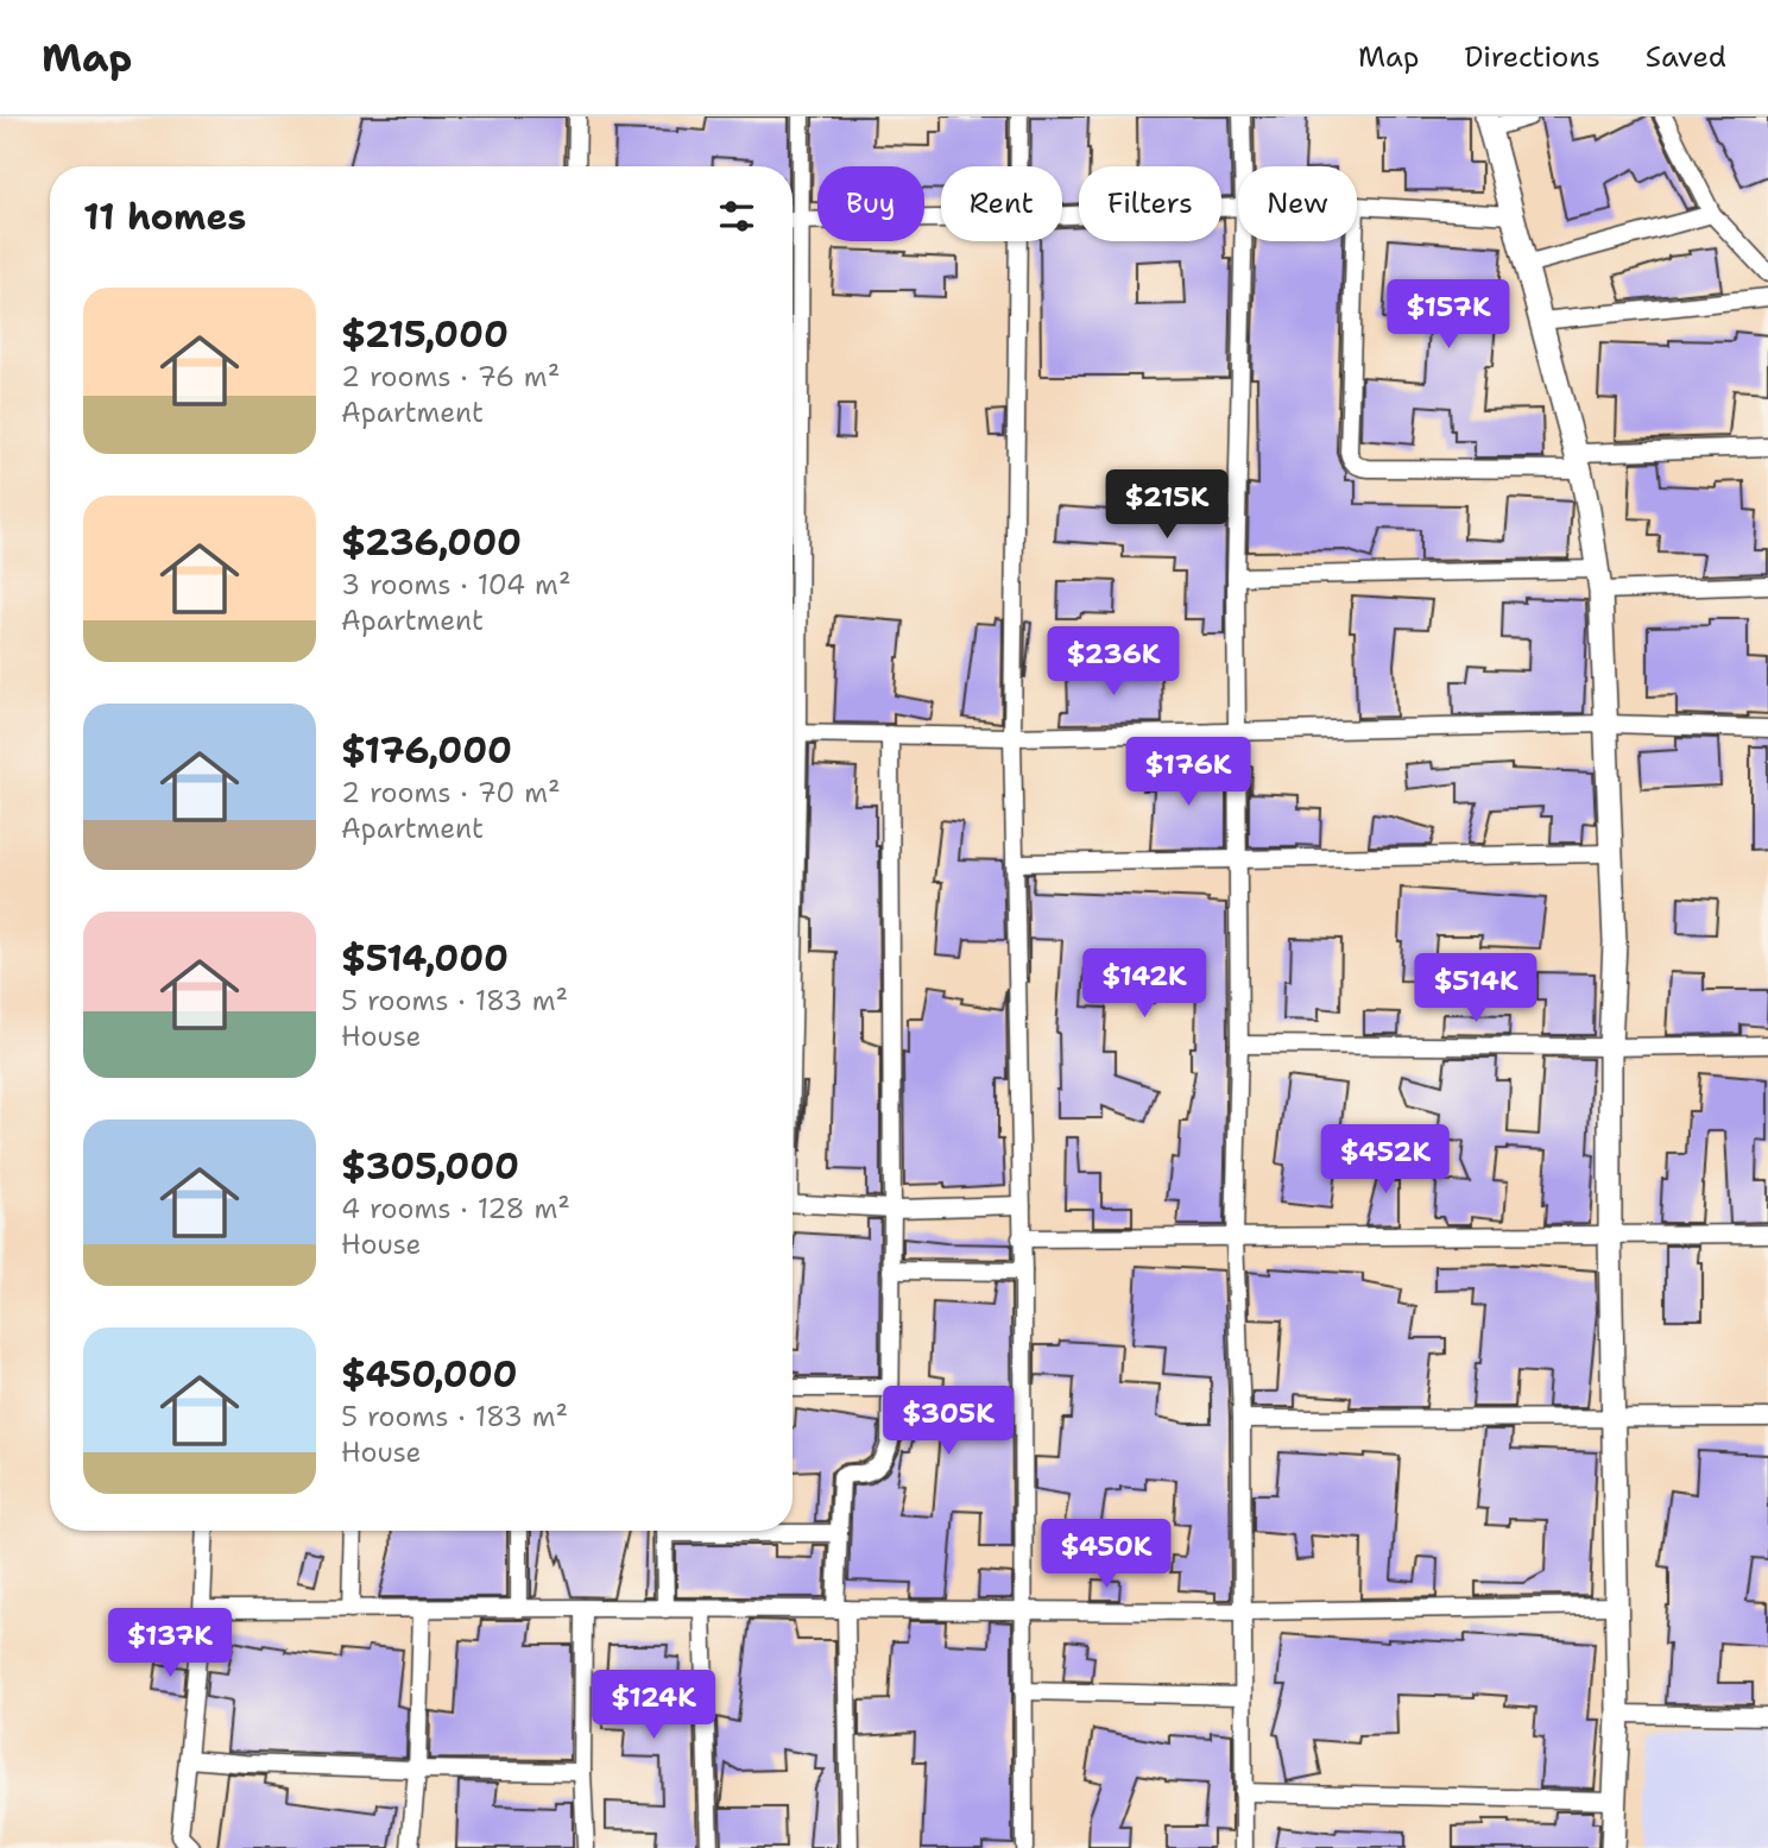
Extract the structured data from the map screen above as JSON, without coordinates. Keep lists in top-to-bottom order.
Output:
{
  "page": {
    "header": "Map",
    "nav": ["Map", "Directions", "Saved"],
    "chip": [
      "Buy",
      "Rent",
      "Filters",
      "New"
    ],
    "heading": "11 homes",
    "list": [
      {
        "name": "$215,000",
        "note": "2 rooms · 76 m² · Apartment"
      },
      {
        "name": "$236,000",
        "note": "3 rooms · 104 m² · Apartment"
      },
      {
        "name": "$176,000",
        "note": "2 rooms · 70 m² · Apartment"
      },
      {
        "name": "$514,000",
        "note": "5 rooms · 183 m² · House"
      },
      {
        "name": "$305,000",
        "note": "4 rooms · 128 m² · House"
      },
      {
        "name": "$450,000",
        "note": "5 rooms · 183 m² · House"
      }
    ],
    "price": [
      "$157K",
      "$215K",
      "$236K",
      "$176K",
      "$142K",
      "$514K",
      "$452K",
      "$305K",
      "$450K",
      "$137K",
      "$124K"
    ]
  }
}
